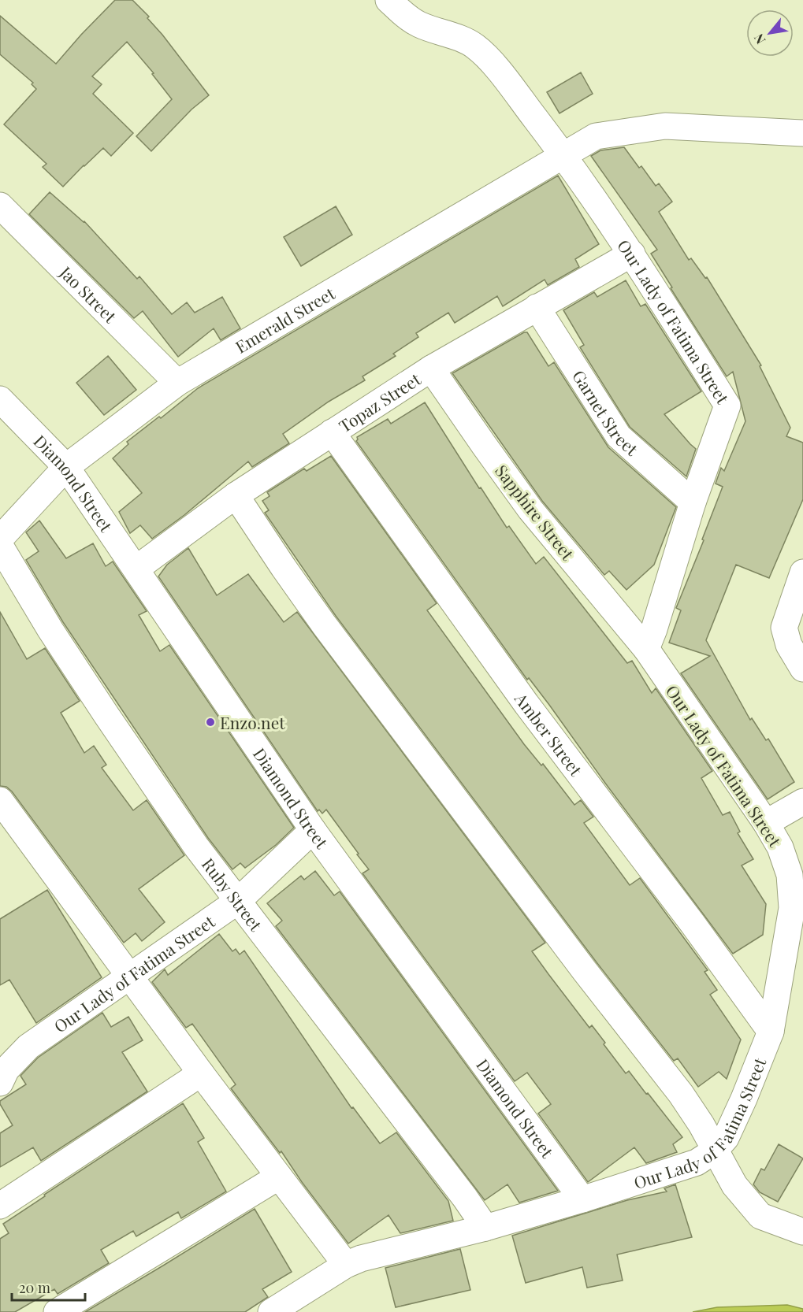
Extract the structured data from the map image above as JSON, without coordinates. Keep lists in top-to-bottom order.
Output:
{
  "streets": {
    "street": [
      "Jao Street",
      "Emerald Street",
      "Our Lady of Fatima Street",
      "Topaz Street",
      "Garnet Street",
      "Diamond Street",
      "Sapphire Street",
      "Amber Street",
      "Ruby Street"
    ]
  },
  "crossings": [
    ["Jao Street", "Emerald Street"],
    ["Emerald Street", "Our Lady of Fatima Street"],
    ["Emerald Street", "Diamond Street"],
    ["Our Lady of Fatima Street", "Topaz Street"],
    ["Our Lady of Fatima Street", "Garnet Street"],
    ["Our Lady of Fatima Street", "Diamond Street"],
    ["Our Lady of Fatima Street", "Sapphire Street"],
    ["Our Lady of Fatima Street", "Amber Street"],
    ["Our Lady of Fatima Street", "Ruby Street"],
    ["Topaz Street", "Garnet Street"],
    ["Topaz Street", "Diamond Street"],
    ["Topaz Street", "Sapphire Street"],
    ["Topaz Street", "Amber Street"]
  ],
  "places": ["Enzo.net"],
  "scale_bar": "20 m",
  "north": "bottom left"
}
